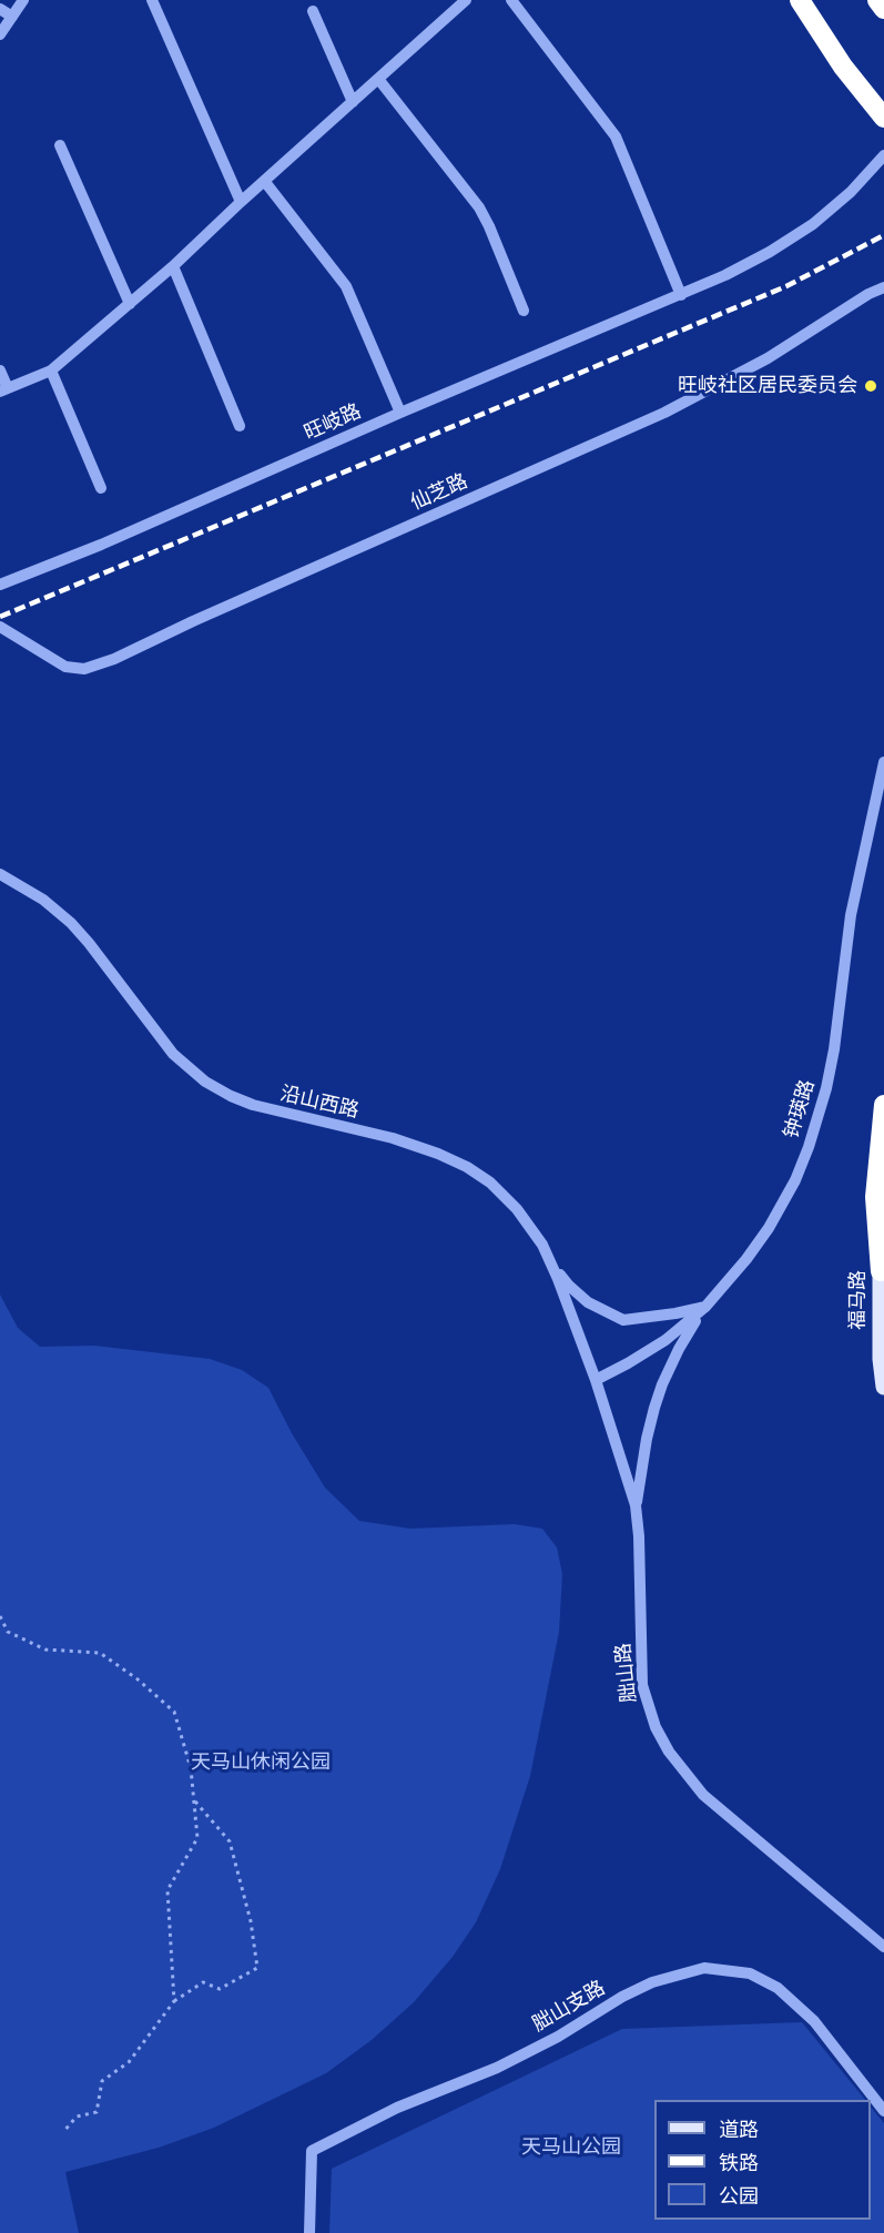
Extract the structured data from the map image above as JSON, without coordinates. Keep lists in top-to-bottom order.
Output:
{
  "streets": {
    "main road": ["福马路"],
    "street": [
      "旺岐路",
      "仙芝路",
      "沿山西路",
      "钟瑛路",
      "胐山路",
      "胐山支路"
    ]
  },
  "crossings": [
    ["沿山西路", "钟瑛路"],
    ["沿山西路", "胐山路"],
    ["钟瑛路", "胐山路"]
  ],
  "parks": ["天马山休闲公园", "天马山公园"],
  "places": ["旺岐社区居民委员会"],
  "legend": ["道路", "铁路", "公园"]
}
